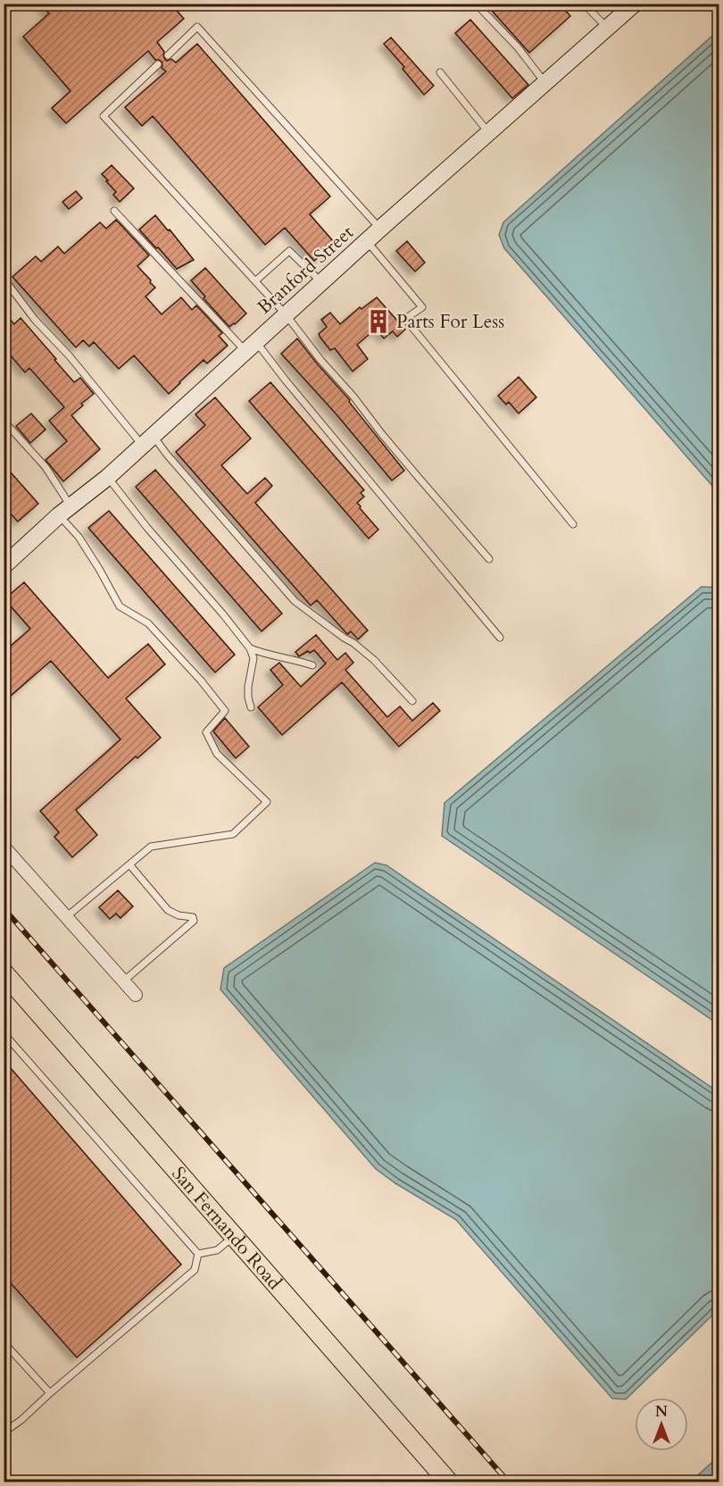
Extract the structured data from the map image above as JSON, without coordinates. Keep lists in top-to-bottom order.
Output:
{
  "streets": {
    "main road": ["Branford Street", "San Fernando Road"]
  },
  "places": {
    "building": ["Parts For Less"]
  },
  "north": "top"
}
